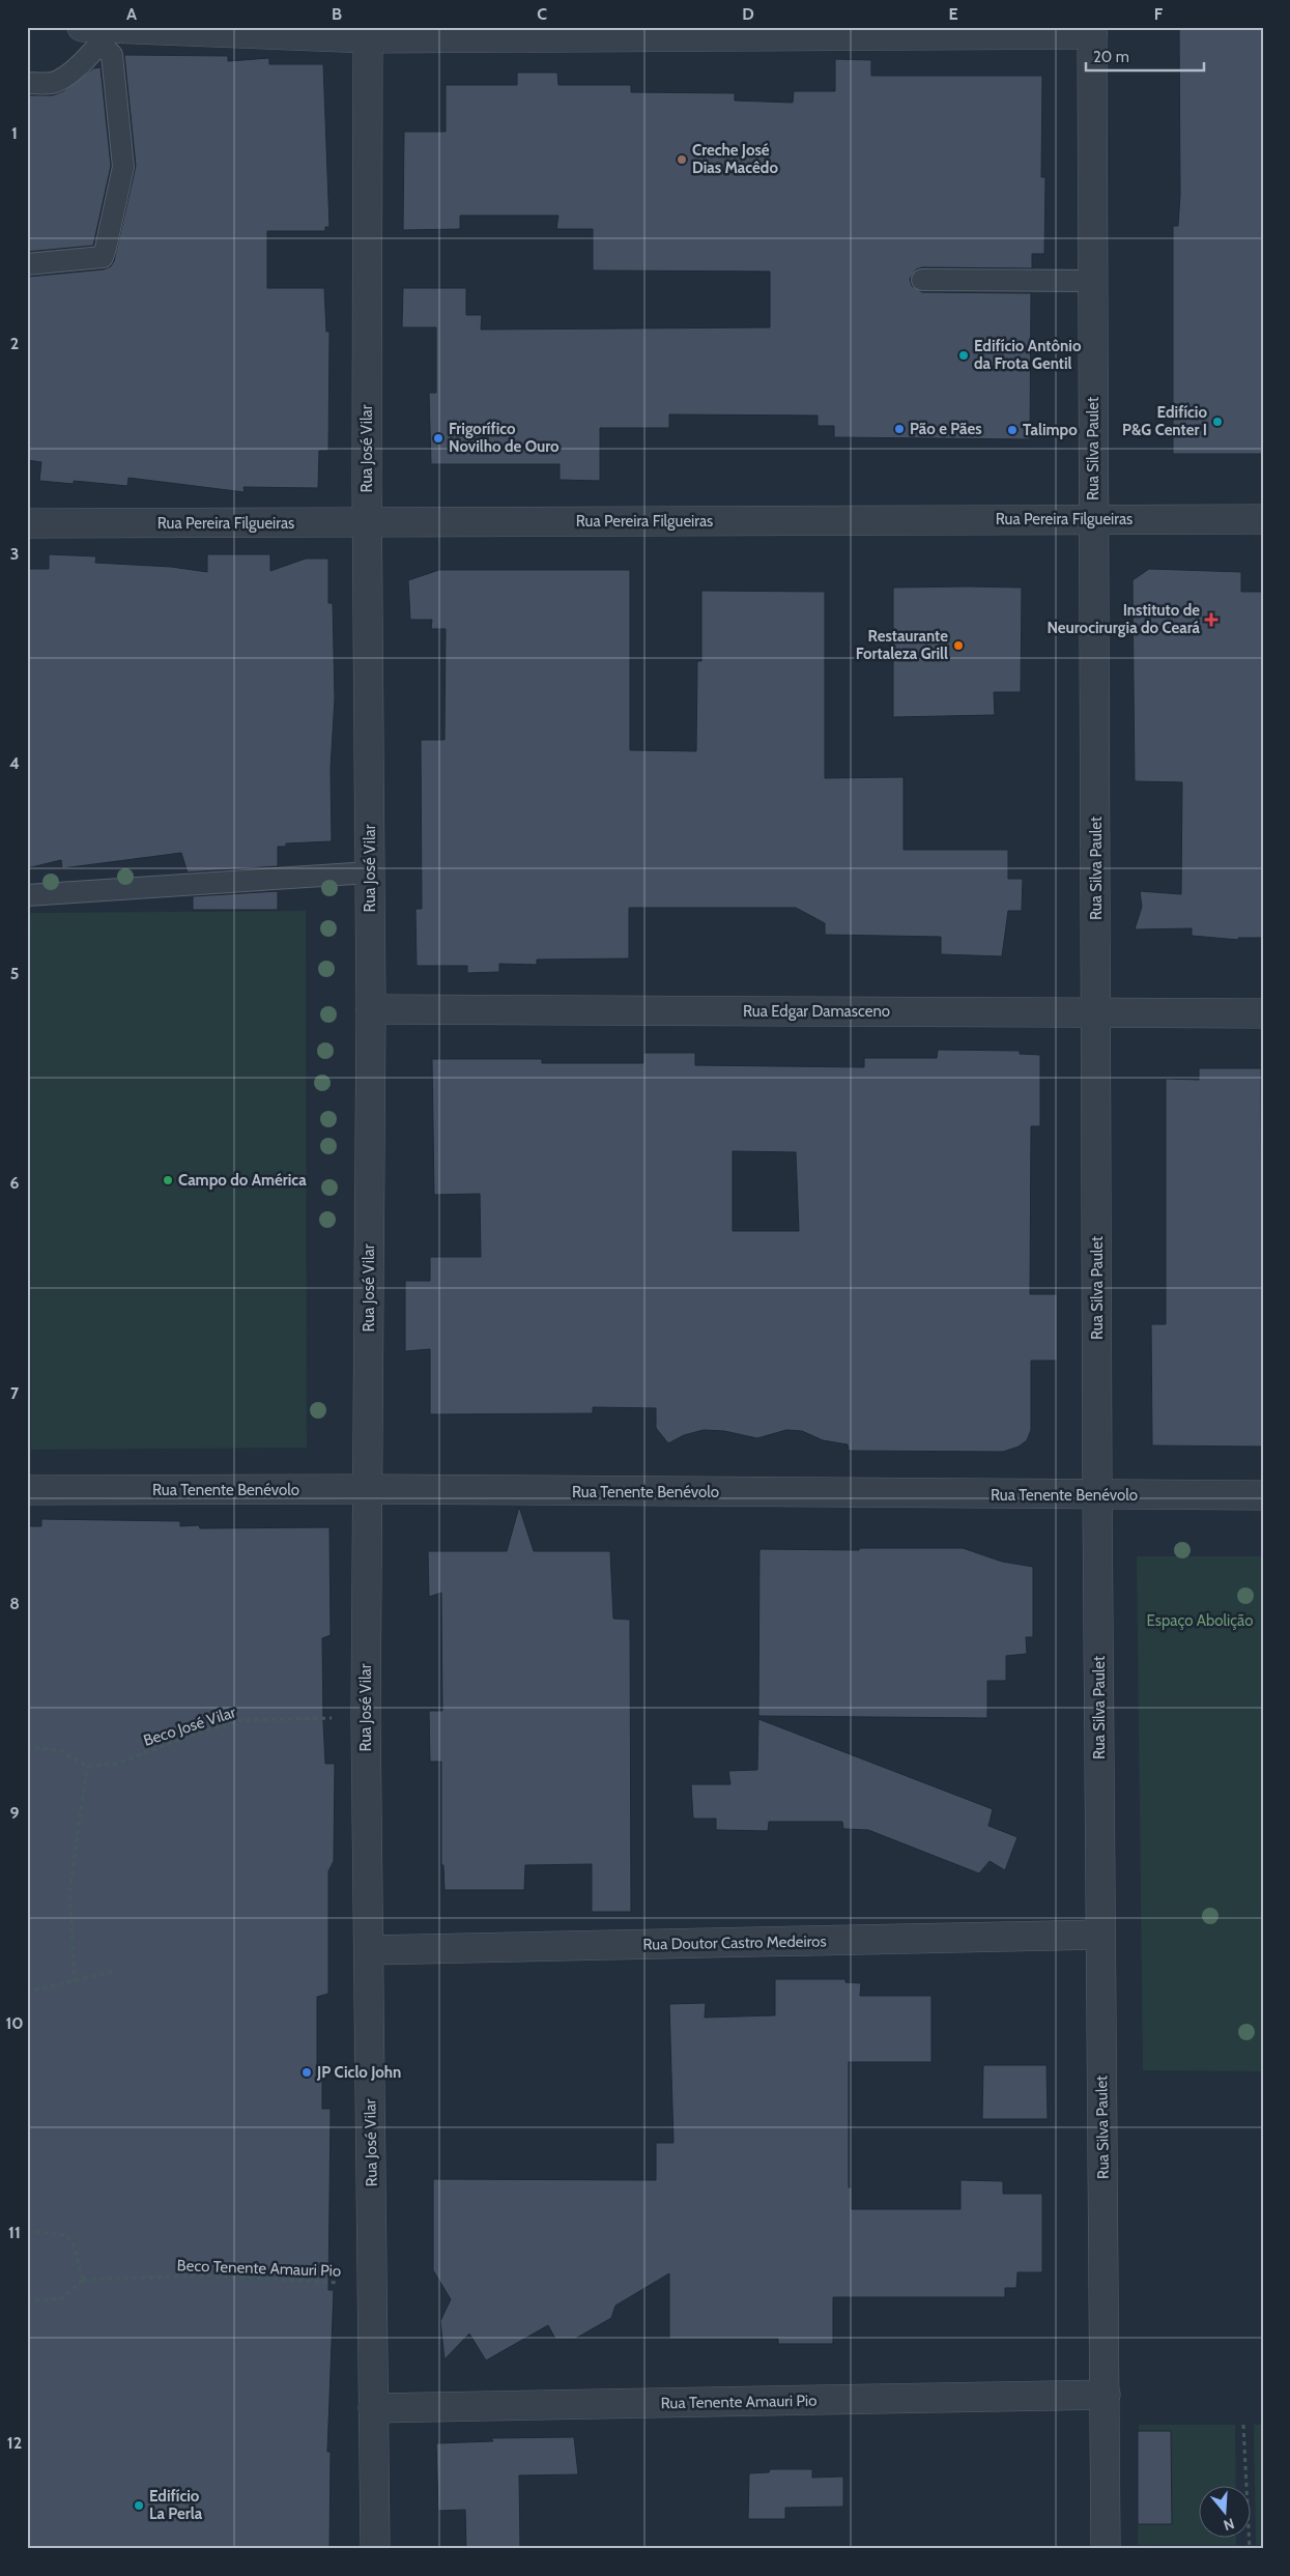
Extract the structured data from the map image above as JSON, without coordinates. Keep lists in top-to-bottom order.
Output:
{
  "streets": {
    "street": [
      "Rua José Vilar",
      "Rua Silva Paulet",
      "Rua Pereira Filgueiras",
      "Rua Edgar Damasceno",
      "Rua Tenente Benévolo",
      "Rua Doutor Castro Medeiros",
      "Rua Tenente Amauri Pio"
    ],
    "path": ["Beco José Vilar", "Beco Tenente Amauri Pio"]
  },
  "crossings": [
    ["Rua José Vilar", "Rua Pereira Filgueiras"],
    ["Rua José Vilar", "Rua Edgar Damasceno"],
    ["Rua José Vilar", "Rua Tenente Benévolo"],
    ["Rua José Vilar", "Beco José Vilar"],
    ["Rua José Vilar", "Rua Doutor Castro Medeiros"],
    ["Rua José Vilar", "Beco Tenente Amauri Pio"],
    ["Rua José Vilar", "Rua Tenente Amauri Pio"],
    ["Rua Silva Paulet", "Rua Pereira Filgueiras"],
    ["Rua Silva Paulet", "Rua Edgar Damasceno"],
    ["Rua Silva Paulet", "Rua Tenente Benévolo"],
    ["Rua Silva Paulet", "Rua Doutor Castro Medeiros"],
    ["Rua Silva Paulet", "Rua Tenente Amauri Pio"]
  ],
  "parks": ["Espaço Abolição"],
  "places": {
    "other": [
      "Creche José Dias Macêdo",
      "Edifício Antônio da Frota Gentil",
      "Edifício P&G Center I",
      "Pão e Pães",
      "Talimpo",
      "Frigorífico Novilho de Ouro",
      "Restaurante Fortaleza Grill",
      "Campo do América",
      "JP Ciclo John",
      "Edifício La Perla"
    ],
    "health": ["Instituto de Neurocirurgia do Ceará"]
  },
  "scale_bar": "20 m",
  "north": "bottom",
  "grid": {
    "columns": [
      "A",
      "B",
      "C",
      "D",
      "E",
      "F"
    ],
    "rows": [
      "1",
      "2",
      "3",
      "4",
      "5",
      "6",
      "7",
      "8",
      "9",
      "10",
      "11",
      "12"
    ]
  }
}
